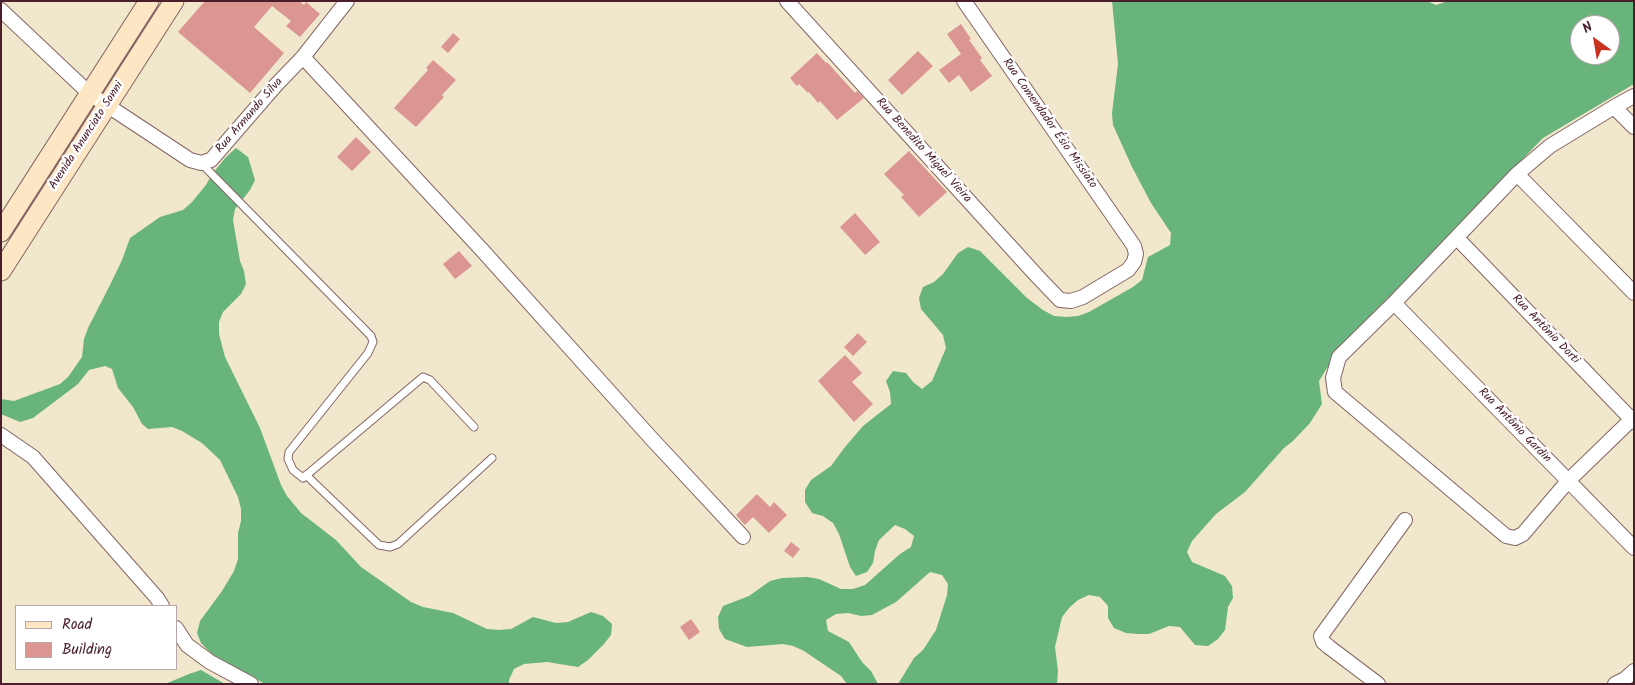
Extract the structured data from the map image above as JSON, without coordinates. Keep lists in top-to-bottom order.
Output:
{
  "streets": {
    "street": [
      "Rua Armando Silva",
      "Rua Comendador Ésio Missiato",
      "Avenida Anunciato Sonni",
      "Rua Benedito Miguel Vieira",
      "Rua Antônio Dorti",
      "Rua Antônio Gardin"
    ]
  },
  "crossings": [
    ["Rua Comendador Ésio Missiato", "Rua Benedito Miguel Vieira"]
  ],
  "legend": ["Road", "Building"],
  "north": "top left"
}
